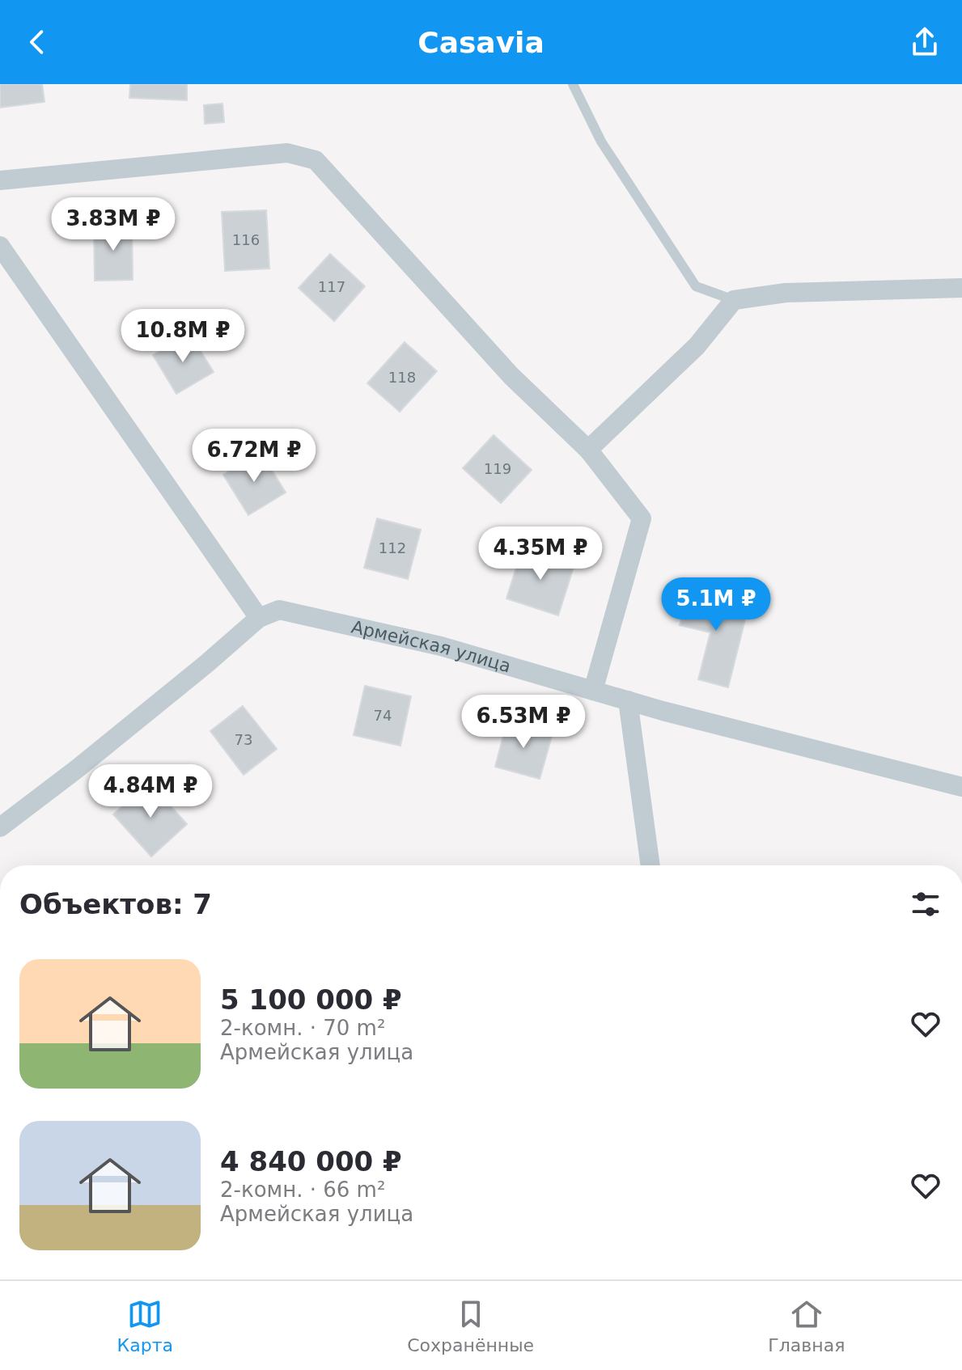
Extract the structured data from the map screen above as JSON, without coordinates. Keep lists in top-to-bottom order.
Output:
{
  "streets": {
    "street": ["Армейская улица"]
  },
  "house_numbers": [
    "116",
    "117",
    "118",
    "119",
    "112",
    "74",
    "73"
  ],
  "page": {
    "header": "Casavia",
    "price": [
      "3.83M ₽",
      "10.8M ₽",
      "6.72M ₽",
      "4.35M ₽",
      "5.1M ₽",
      "6.53M ₽",
      "4.84M ₽"
    ],
    "heading": "Объектов: 7",
    "list": [
      {
        "name": "5 100 000 ₽",
        "note": "2-комн. · 70 m² · Армейская улица"
      },
      {
        "name": "4 840 000 ₽",
        "note": "2-комн. · 66 m² · Армейская улица"
      }
    ],
    "tabs": ["Карта", "Сохранённые", "Главная"]
  }
}
